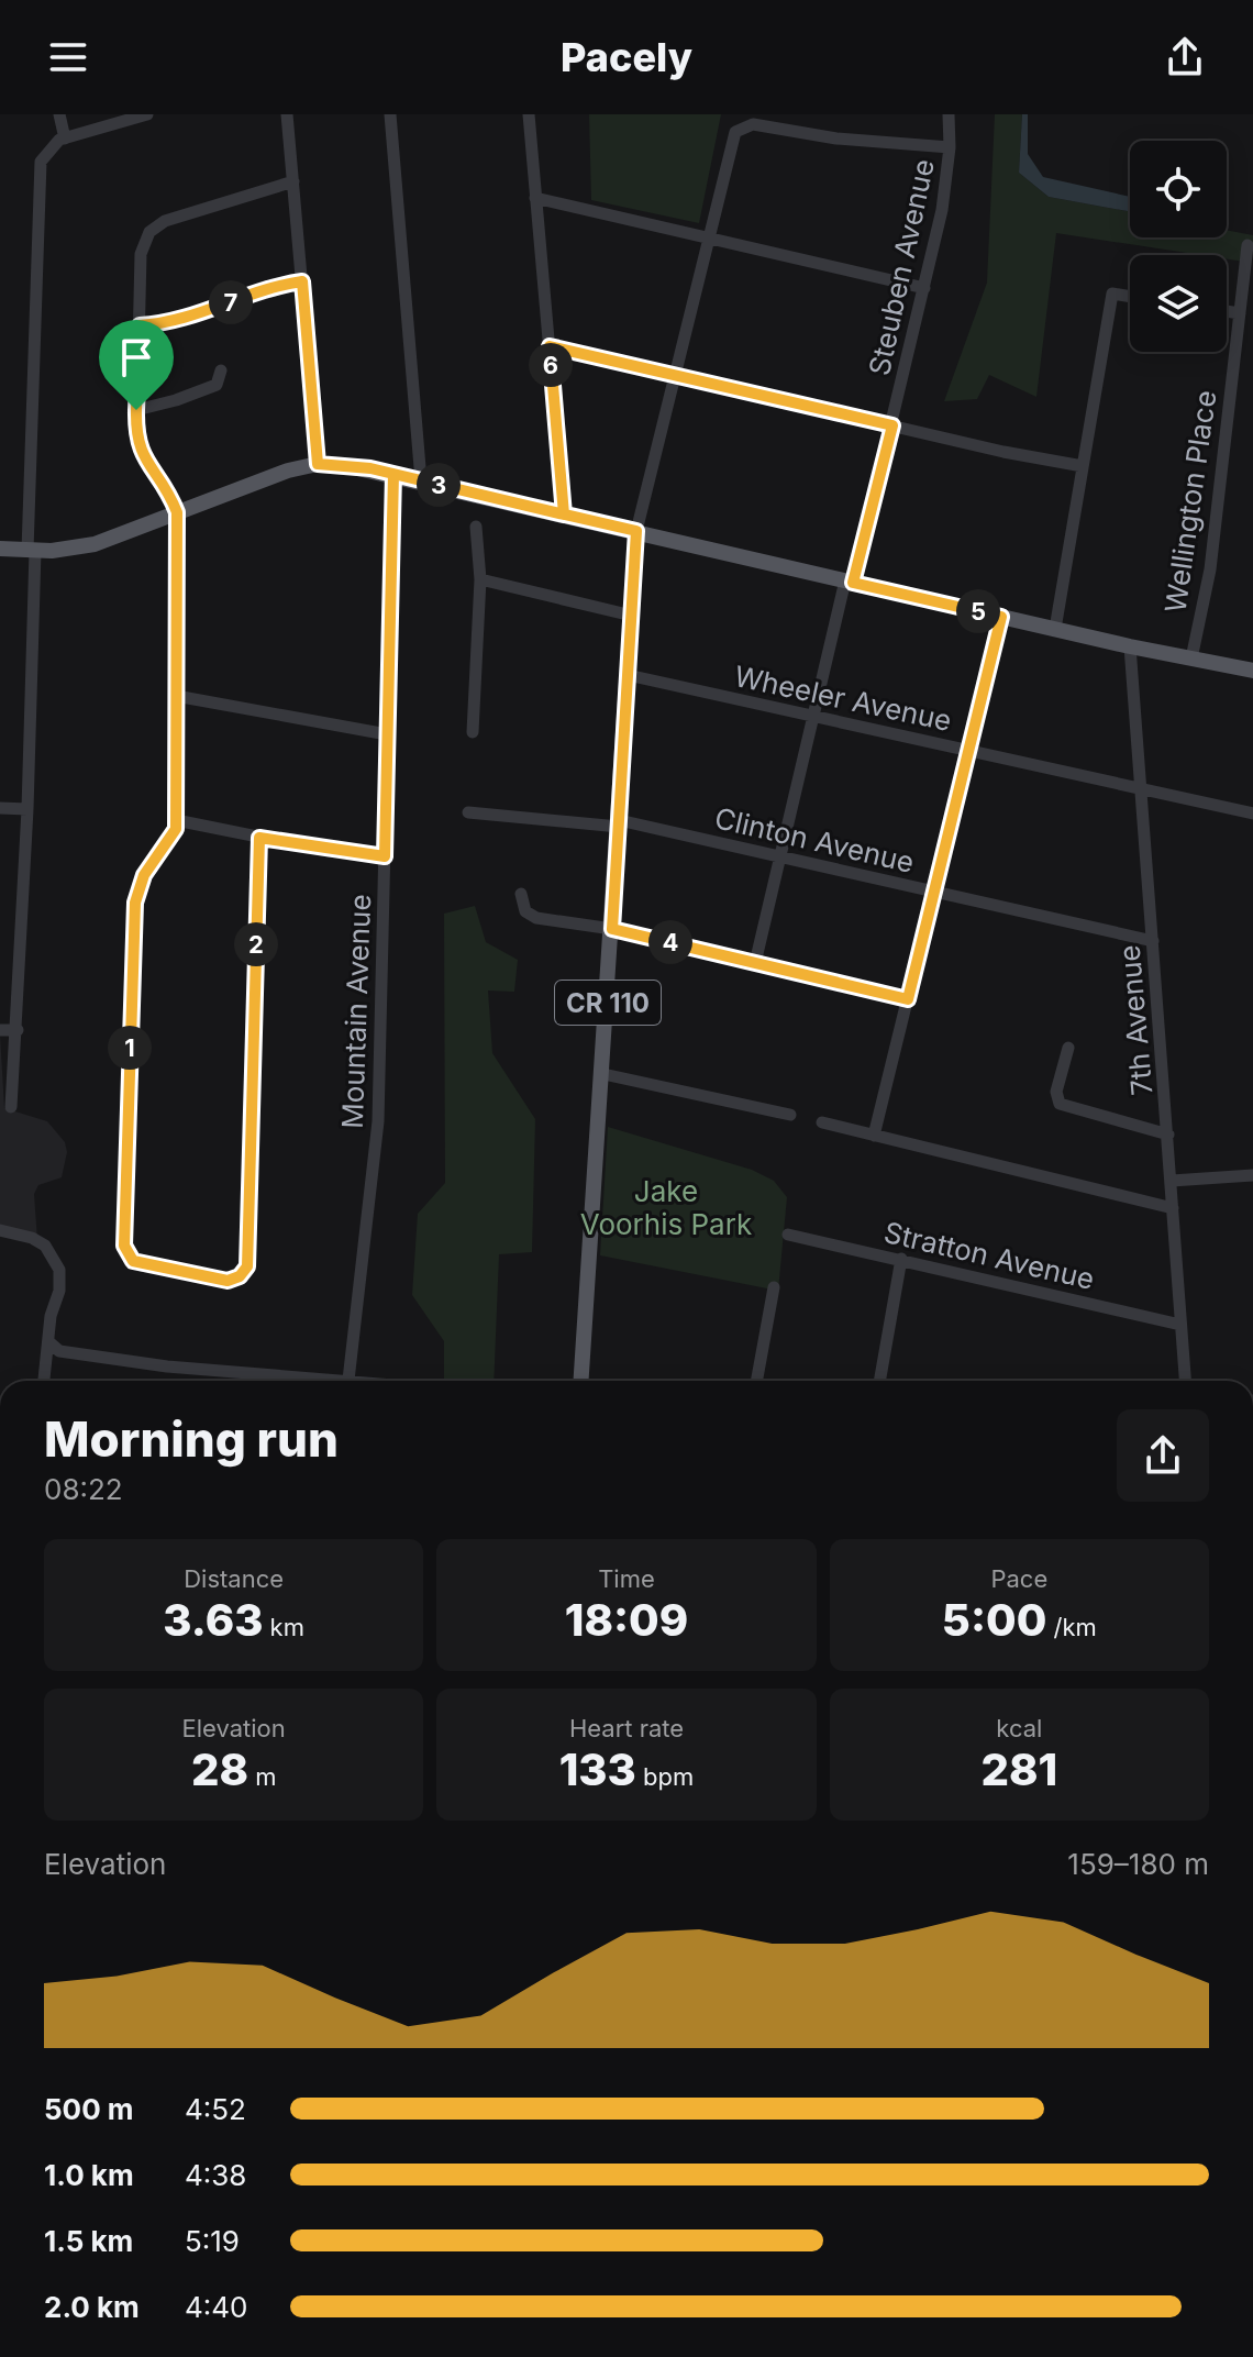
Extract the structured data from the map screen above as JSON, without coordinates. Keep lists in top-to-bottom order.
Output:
{
  "streets": {
    "main road": ["CR 110"],
    "street": [
      "Steuben Avenue",
      "Wellington Place",
      "Wheeler Avenue",
      "Clinton Avenue",
      "Mountain Avenue",
      "7th Avenue",
      "Stratton Avenue"
    ]
  },
  "crossings": [
    ["Steuben Avenue", "Wheeler Avenue"],
    ["Steuben Avenue", "Clinton Avenue"],
    ["Wheeler Avenue", "CR 110"],
    ["Wheeler Avenue", "7th Avenue"],
    ["Clinton Avenue", "CR 110"],
    ["Clinton Avenue", "7th Avenue"],
    ["7th Avenue", "Stratton Avenue"]
  ],
  "parks": ["Jake Voorhis Park"],
  "page": {
    "header": "Pacely",
    "pins": [
      "7",
      "6",
      "3",
      "5",
      "4",
      "2",
      "1"
    ],
    "heading": ["Morning run", "08:22"],
    "stats": [
      ["Distance", "3.63 km"],
      ["Time", "18:09"],
      ["Pace", "5:00 /km"],
      ["Elevation", "28 m"],
      ["Heart rate", "133 bpm"],
      ["kcal", "281"]
    ],
    "chart": ["Elevation", "159–180 m"],
    "list": [
      {
        "name": "500 m",
        "note": "4:52"
      },
      {
        "name": "1.0 km",
        "note": "4:38"
      },
      {
        "name": "1.5 km",
        "note": "5:19"
      },
      {
        "name": "2.0 km",
        "note": "4:40"
      }
    ]
  }
}
